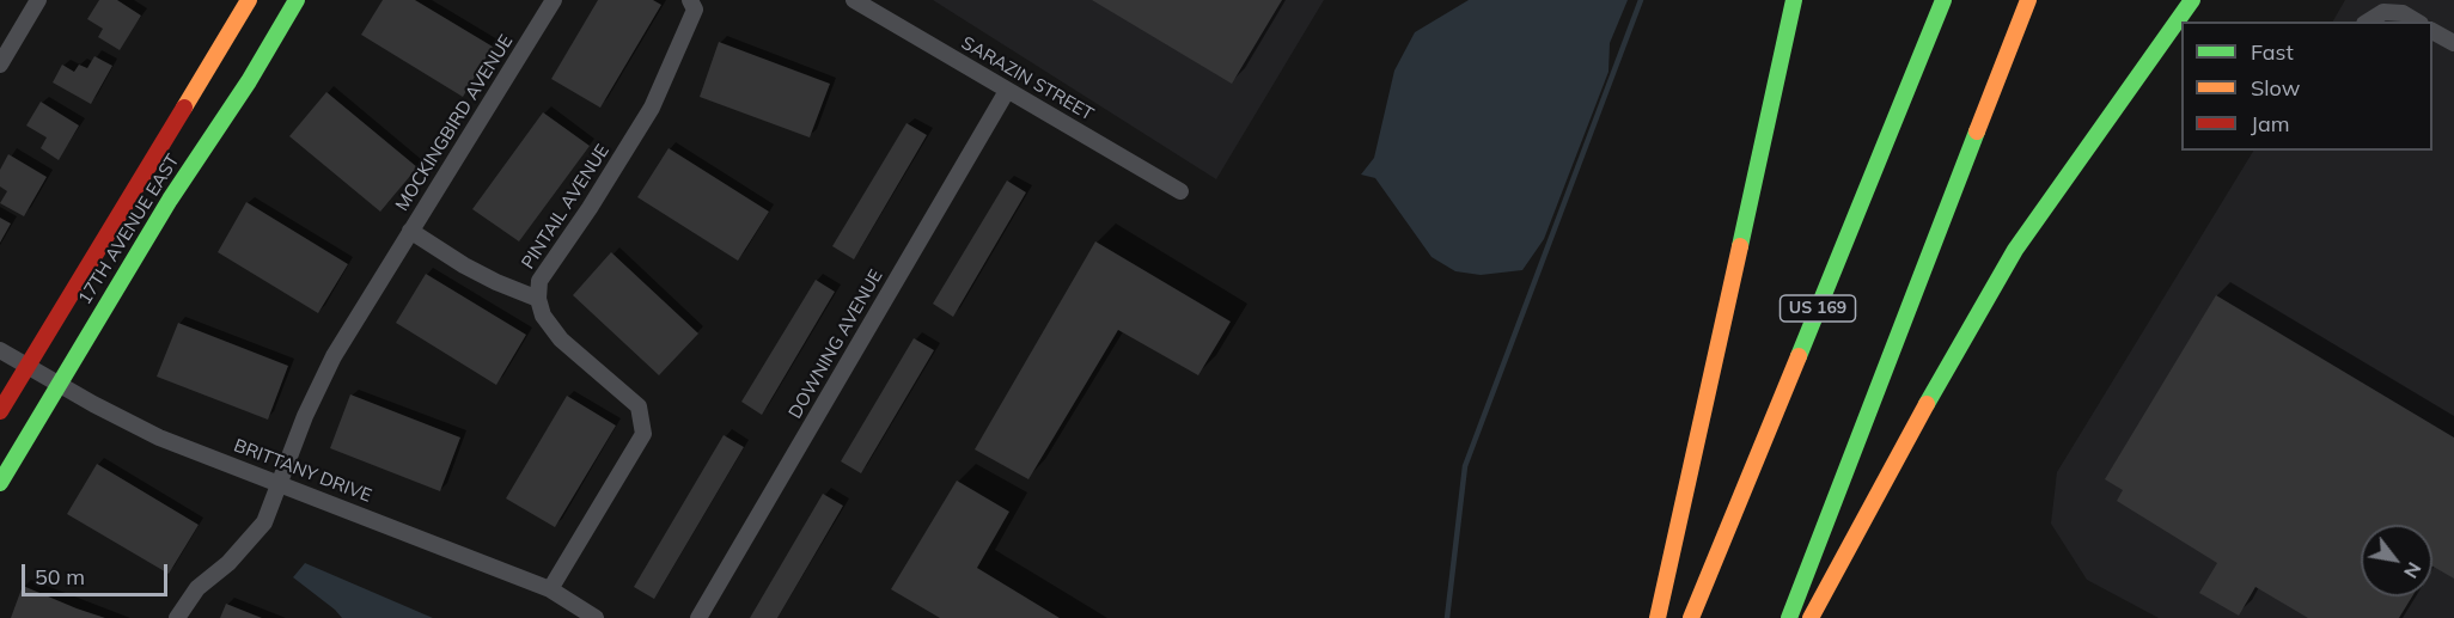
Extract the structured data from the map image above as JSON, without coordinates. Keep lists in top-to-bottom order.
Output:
{
  "streets": {
    "main road": ["17TH AVENUE EAST", "US 169"],
    "street": [
      "SARAZIN STREET",
      "MOCKINGBIRD AVENUE",
      "PINTAIL AVENUE",
      "DOWNING AVENUE",
      "BRITTANY DRIVE"
    ]
  },
  "crossings": [
    ["SARAZIN STREET", "DOWNING AVENUE"],
    ["MOCKINGBIRD AVENUE", "PINTAIL AVENUE"],
    ["MOCKINGBIRD AVENUE", "BRITTANY DRIVE"],
    ["PINTAIL AVENUE", "BRITTANY DRIVE"],
    ["17TH AVENUE EAST", "BRITTANY DRIVE"]
  ],
  "legend": ["Fast", "Slow", "Jam"],
  "scale_bar": "50 m",
  "north": "bottom right"
}
